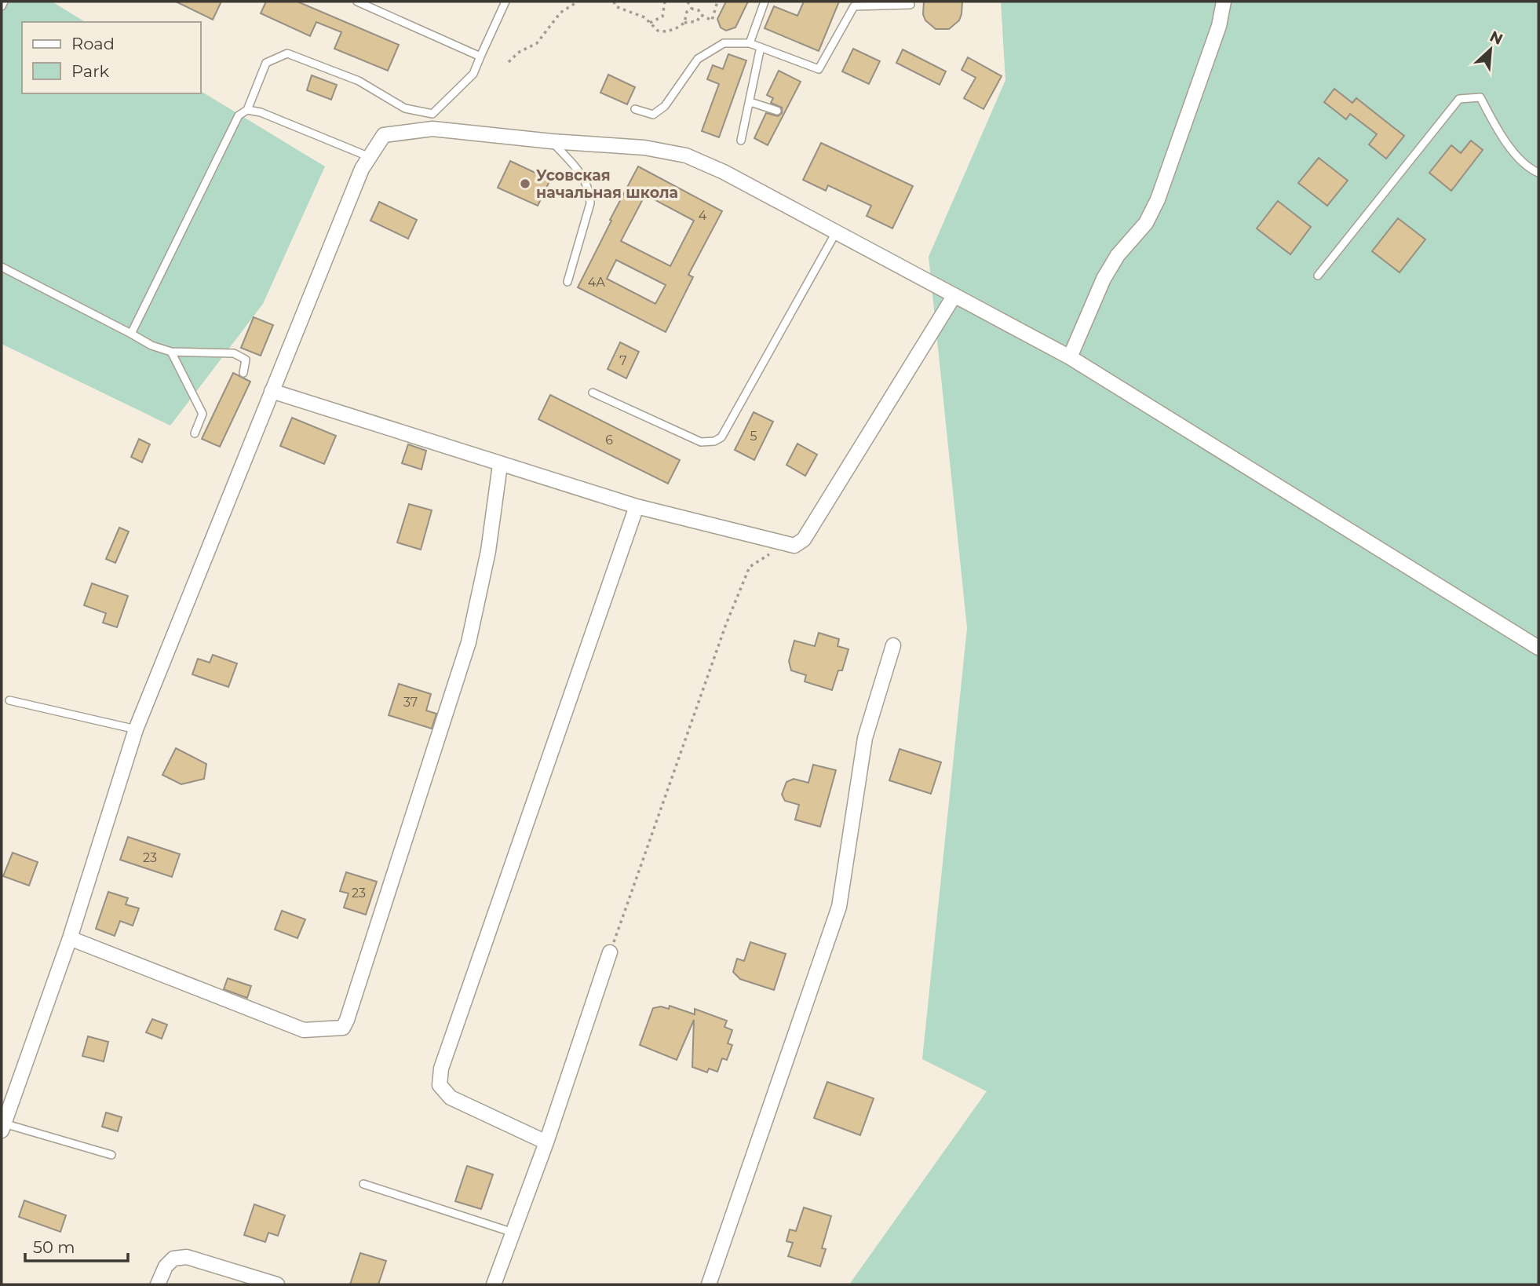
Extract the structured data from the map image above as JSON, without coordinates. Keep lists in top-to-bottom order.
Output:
{
  "places": ["Усовская начальная школа"],
  "house_numbers": [
    "4",
    "4А",
    "7",
    "5",
    "6",
    "37",
    "23",
    "23"
  ],
  "legend": ["Road", "Park"],
  "scale_bar": "50 m",
  "north": "top right"
}
